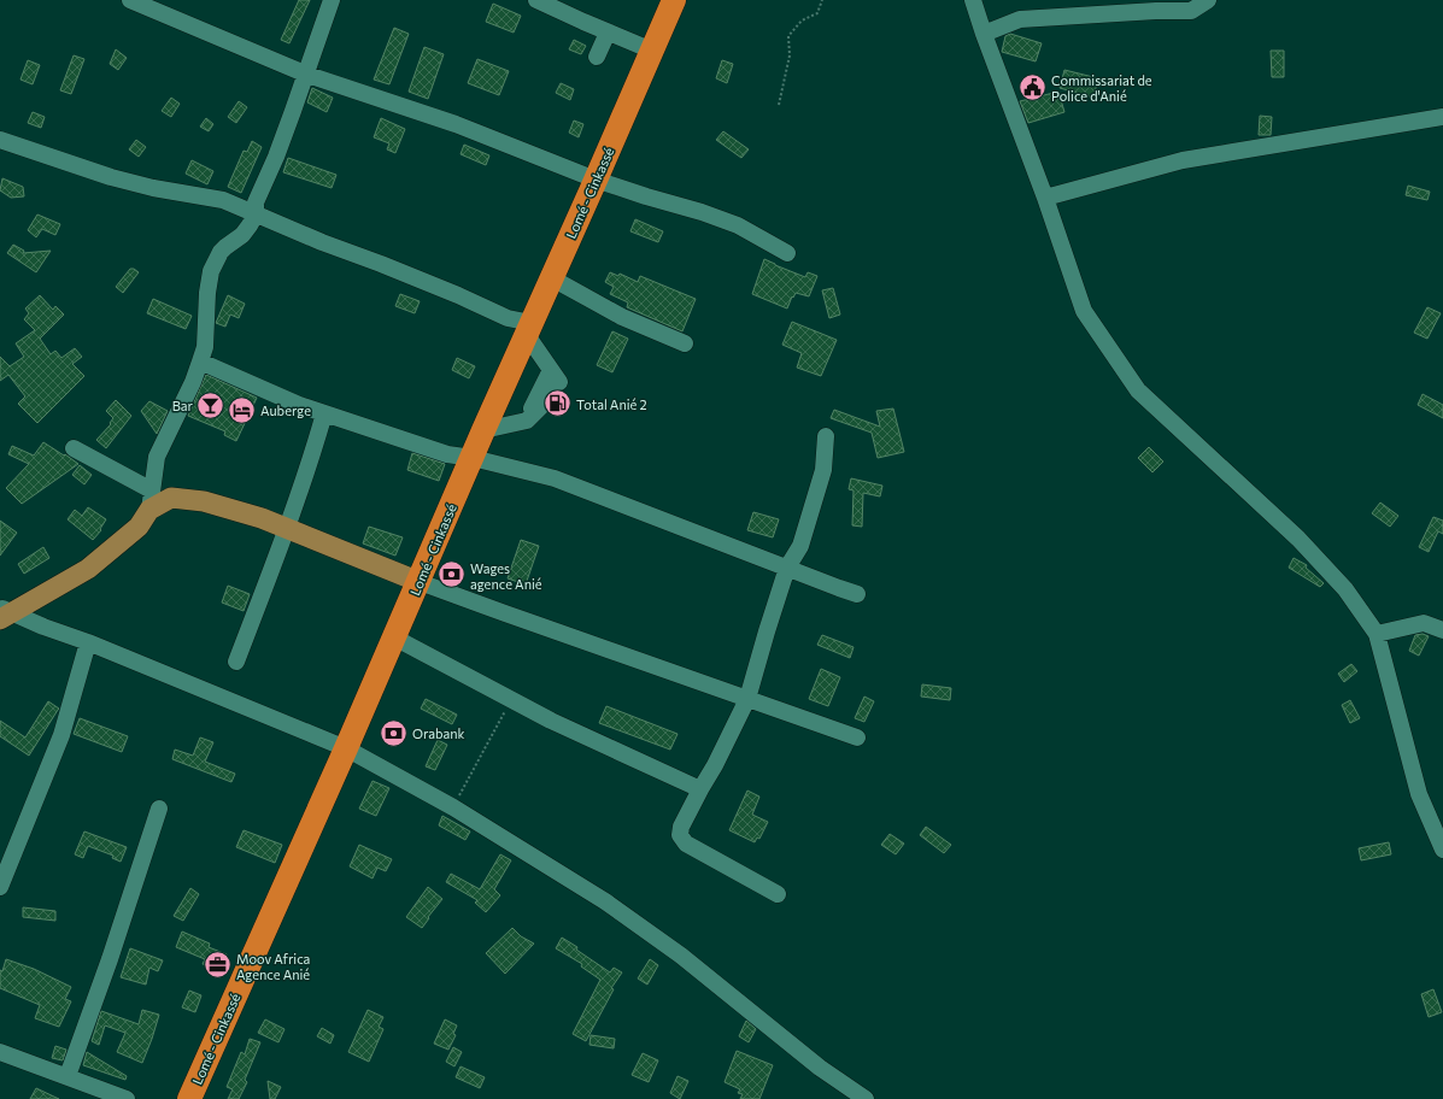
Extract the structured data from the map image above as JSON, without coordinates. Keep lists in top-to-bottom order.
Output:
{
  "streets": {
    "highway": ["Lomé - Cinkassé"]
  },
  "places": {
    "public building": ["Commissariat de Police d'Anié"],
    "fuel station": ["Total Anié 2"],
    "bar": ["Bar"],
    "hotel": ["Auberge"],
    "bank": ["Wages agence Anié", "Orabank"],
    "office": ["Moov Africa Agence Anié"]
  }
}
